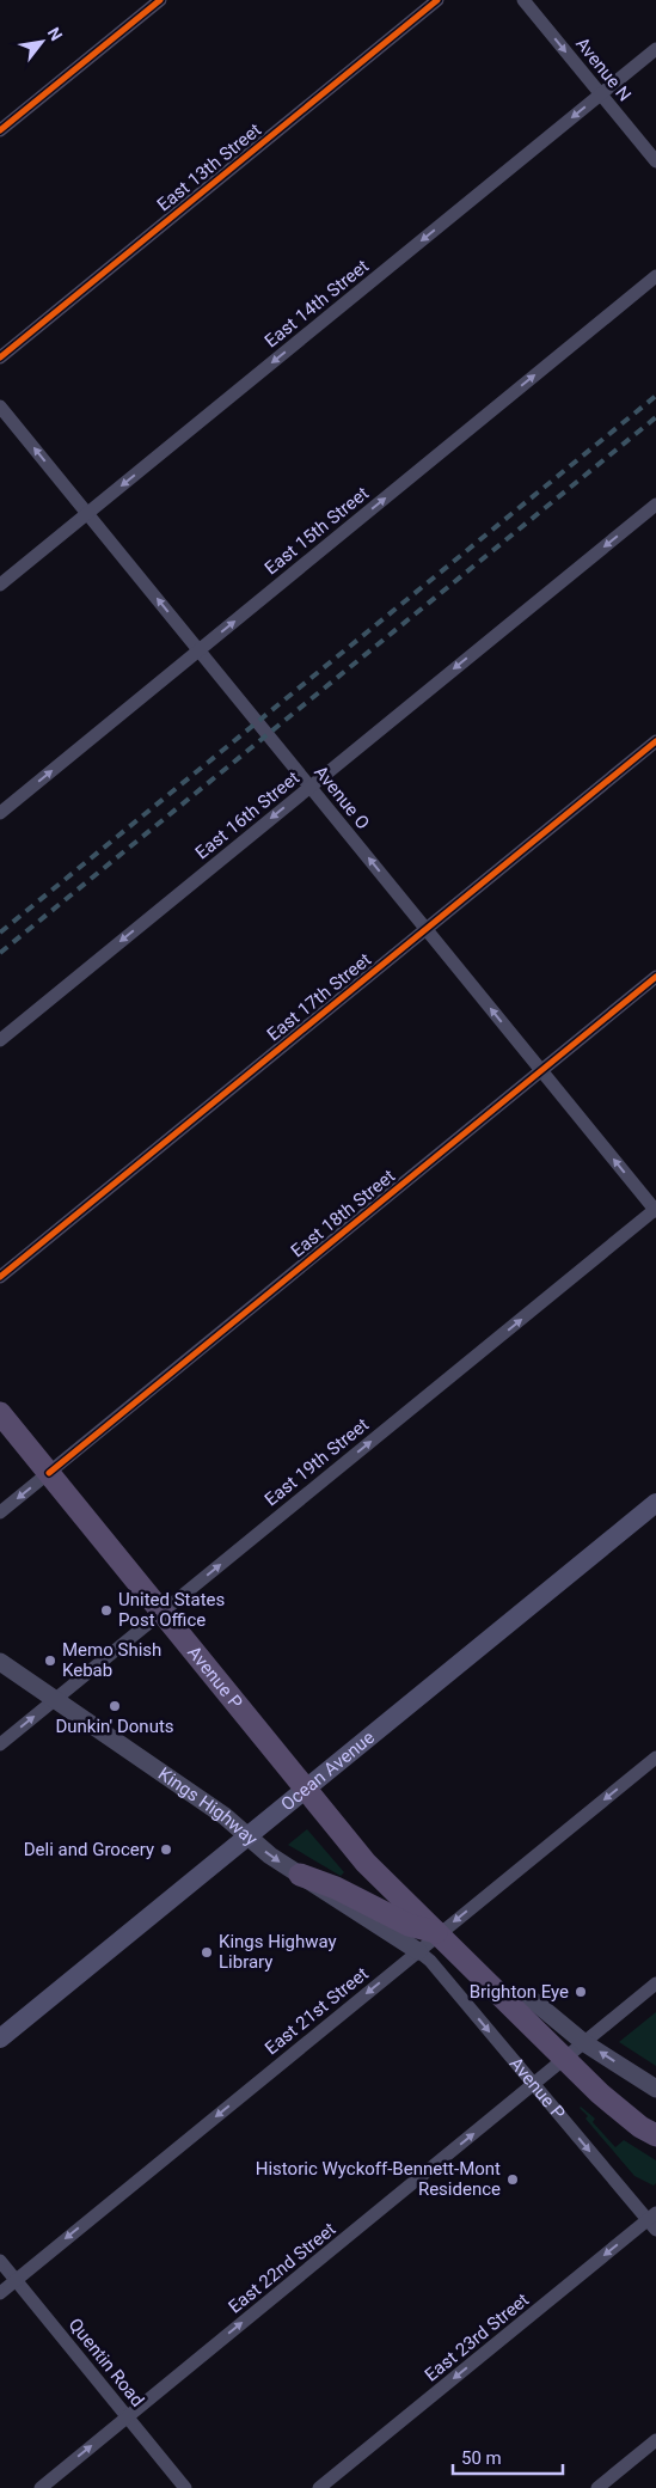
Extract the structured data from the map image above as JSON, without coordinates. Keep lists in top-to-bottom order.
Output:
{
  "streets": {
    "main road": ["Avenue P", "Ocean Avenue"],
    "street": [
      "Avenue N",
      "East 13th Street",
      "East 14th Street",
      "East 15th Street",
      "Avenue O",
      "East 16th Street",
      "East 17th Street",
      "East 18th Street",
      "East 19th Street",
      "Kings Highway",
      "East 21st Street",
      "East 22nd Street",
      "East 23rd Street",
      "Quentin Road"
    ]
  },
  "crossings": [
    ["Avenue N", "East 14th Street"],
    ["East 14th Street", "Avenue O"],
    ["East 15th Street", "Avenue O"],
    ["Avenue O", "East 16th Street"],
    ["Avenue O", "East 17th Street"],
    ["Avenue O", "East 18th Street"],
    ["Avenue O", "East 19th Street"],
    ["East 18th Street", "Avenue P"],
    ["East 19th Street", "Avenue P"],
    ["East 19th Street", "Kings Highway"],
    ["Avenue P", "Ocean Avenue"],
    ["Avenue P", "Kings Highway"],
    ["Avenue P", "East 21st Street"],
    ["Avenue P", "East 22nd Street"],
    ["Avenue P", "East 23rd Street"],
    ["Ocean Avenue", "Kings Highway"],
    ["Kings Highway", "East 21st Street"],
    ["East 21st Street", "Quentin Road"],
    ["East 22nd Street", "Quentin Road"]
  ],
  "one_way": [
    "Avenue N",
    "East 14th Street",
    "East 15th Street",
    "Avenue O",
    "East 16th Street",
    "East 19th Street",
    "East 21st Street",
    "East 22nd Street",
    "East 23rd Street"
  ],
  "places": [
    "United States Post Office",
    "Memo Shish Kebab",
    "Dunkin' Donuts",
    "Deli and Grocery",
    "Kings Highway Library",
    "Brighton Eye",
    "Historic Wyckoff-Bennett-Mont Residence"
  ],
  "scale_bar": "50 m",
  "north": "top right"
}
